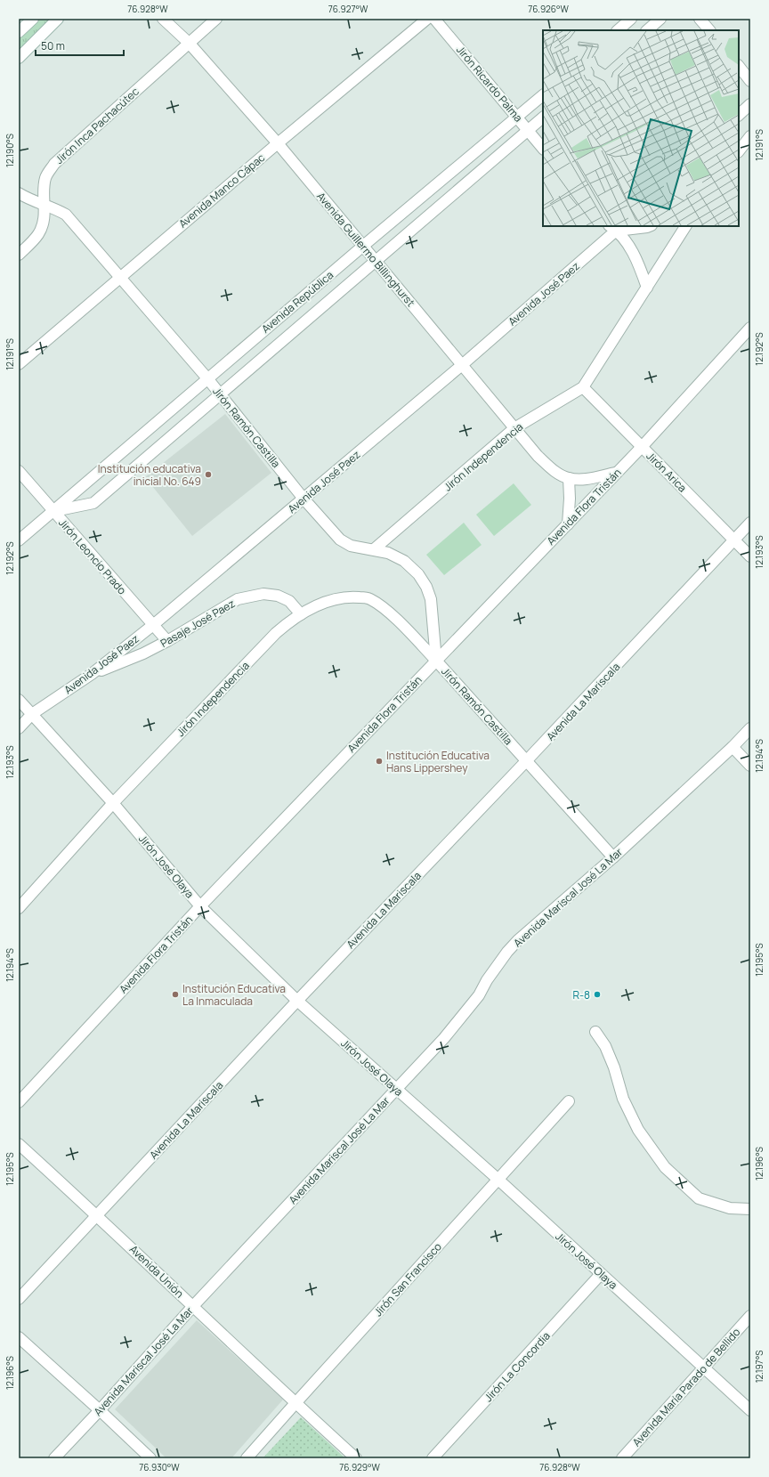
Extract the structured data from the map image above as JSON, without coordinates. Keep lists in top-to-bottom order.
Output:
{
  "streets": {
    "street": [
      "Jirón Ricardo Palma",
      "Jirón Inca Pachacútec",
      "Avenida Manco Cápac",
      "Avenida Guillermo Billinghurst",
      "Avenida José Paez",
      "Avenida República",
      "Jirón Ramón Castilla",
      "Jirón Independencia",
      "Jirón Arica",
      "Avenida Flora Tristán",
      "Jirón Leoncio Prado",
      "Pasaje José Paez",
      "Avenida La Mariscala",
      "Jirón José Olaya",
      "Avenida Mariscal José La Mar",
      "Avenida Unión",
      "Jirón San Francisco",
      "Jirón La Concordia",
      "Avenida María Parado de Bellido"
    ]
  },
  "crossings": [
    ["Jirón Ricardo Palma", "Avenida República"],
    ["Jirón Inca Pachacútec", "Avenida Guillermo Billinghurst"],
    ["Jirón Inca Pachacútec", "Jirón Ramón Castilla"],
    ["Avenida Manco Cápac", "Avenida Guillermo Billinghurst"],
    ["Avenida Manco Cápac", "Jirón Ramón Castilla"],
    ["Avenida Guillermo Billinghurst", "Avenida José Paez"],
    ["Avenida Guillermo Billinghurst", "Avenida República"],
    ["Avenida Guillermo Billinghurst", "Jirón Independencia"],
    ["Avenida Guillermo Billinghurst", "Avenida Flora Tristán"],
    ["Avenida José Paez", "Jirón Ramón Castilla"],
    ["Avenida José Paez", "Jirón Leoncio Prado"],
    ["Avenida José Paez", "Pasaje José Paez"],
    ["Avenida José Paez", "Jirón José Olaya"],
    ["Avenida República", "Jirón Ramón Castilla"],
    ["Avenida República", "Jirón Leoncio Prado"],
    ["Jirón Ramón Castilla", "Jirón Independencia"],
    ["Jirón Ramón Castilla", "Avenida Flora Tristán"],
    ["Jirón Ramón Castilla", "Avenida La Mariscala"],
    ["Jirón Ramón Castilla", "Avenida Mariscal José La Mar"],
    ["Jirón Independencia", "Jirón Arica"],
    ["Jirón Independencia", "Avenida Flora Tristán"],
    ["Jirón Independencia", "Pasaje José Paez"],
    ["Jirón Independencia", "Jirón José Olaya"],
    ["Jirón Arica", "Avenida Flora Tristán"],
    ["Jirón Arica", "Avenida La Mariscala"],
    ["Avenida Flora Tristán", "Jirón José Olaya"],
    ["Jirón Leoncio Prado", "Pasaje José Paez"],
    ["Avenida La Mariscala", "Jirón José Olaya"],
    ["Avenida La Mariscala", "Avenida Unión"],
    ["Jirón José Olaya", "Avenida Mariscal José La Mar"],
    ["Jirón José Olaya", "Jirón San Francisco"],
    ["Jirón José Olaya", "Jirón La Concordia"],
    ["Jirón José Olaya", "Avenida María Parado de Bellido"],
    ["Avenida Mariscal José La Mar", "Avenida Unión"],
    ["Avenida Unión", "Jirón San Francisco"]
  ],
  "places": [
    "Institución educativa inicial No. 649",
    "Institución Educativa Hans Lippershey",
    "Institución Educativa La Inmaculada",
    "R-8"
  ],
  "scale_bar": "50 m",
  "coordinates": [
    "76.928°W",
    "76.927°W",
    "76.926°W",
    "12.191°S",
    "12.190°S",
    "12.192°S",
    "12.193°S",
    "12.194°S",
    "12.195°S",
    "12.196°S",
    "12.197°S",
    "76.930°W",
    "76.929°W"
  ]
}
